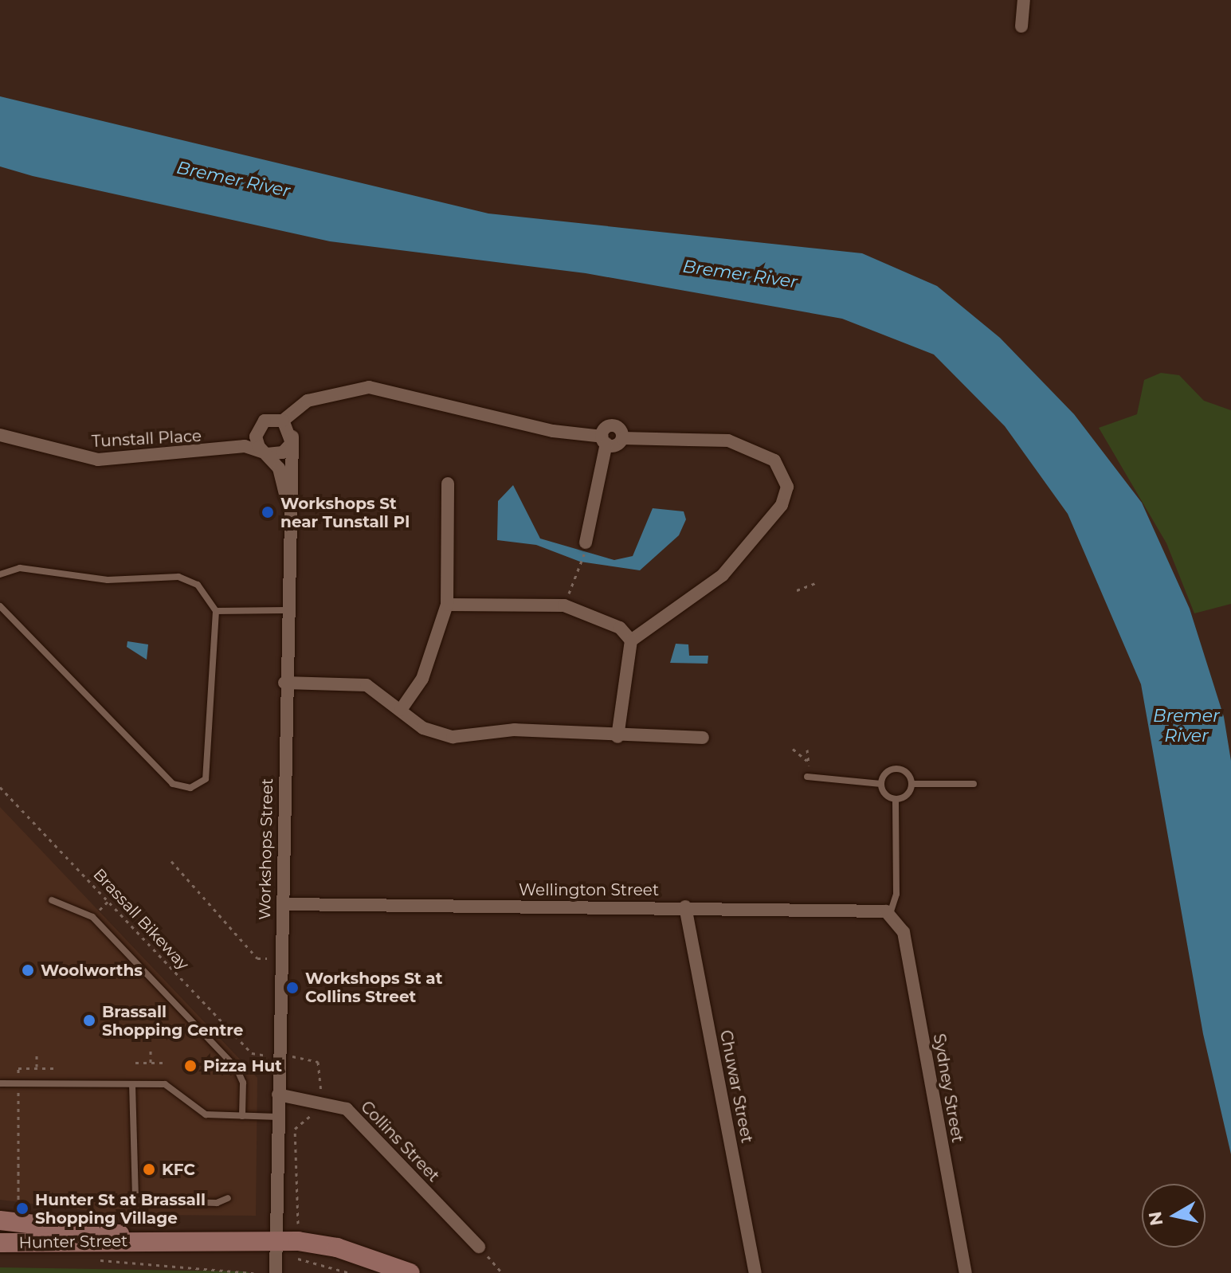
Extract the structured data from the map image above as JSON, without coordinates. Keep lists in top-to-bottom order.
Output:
{
  "streets": {
    "main road": ["Hunter Street"],
    "street": [
      "Tunstall Place",
      "Workshops Street",
      "Wellington Street",
      "Chuwar Street",
      "Sydney Street",
      "Collins Street"
    ],
    "path": ["Brassall Bikeway"]
  },
  "crossings": [
    ["Tunstall Place", "Workshops Street"],
    ["Workshops Street", "Wellington Street"],
    ["Workshops Street", "Collins Street"],
    ["Workshops Street", "Hunter Street"],
    ["Wellington Street", "Chuwar Street"],
    ["Wellington Street", "Sydney Street"]
  ],
  "water": ["Bremer River"],
  "places": [
    "Workshops St near Tunstall Pl",
    "Woolworths",
    "Workshops St at Collins Street",
    "Brassall Shopping Centre",
    "Pizza Hut",
    "KFC",
    "Hunter St at Brassall Shopping Village"
  ],
  "north": "left"
}
